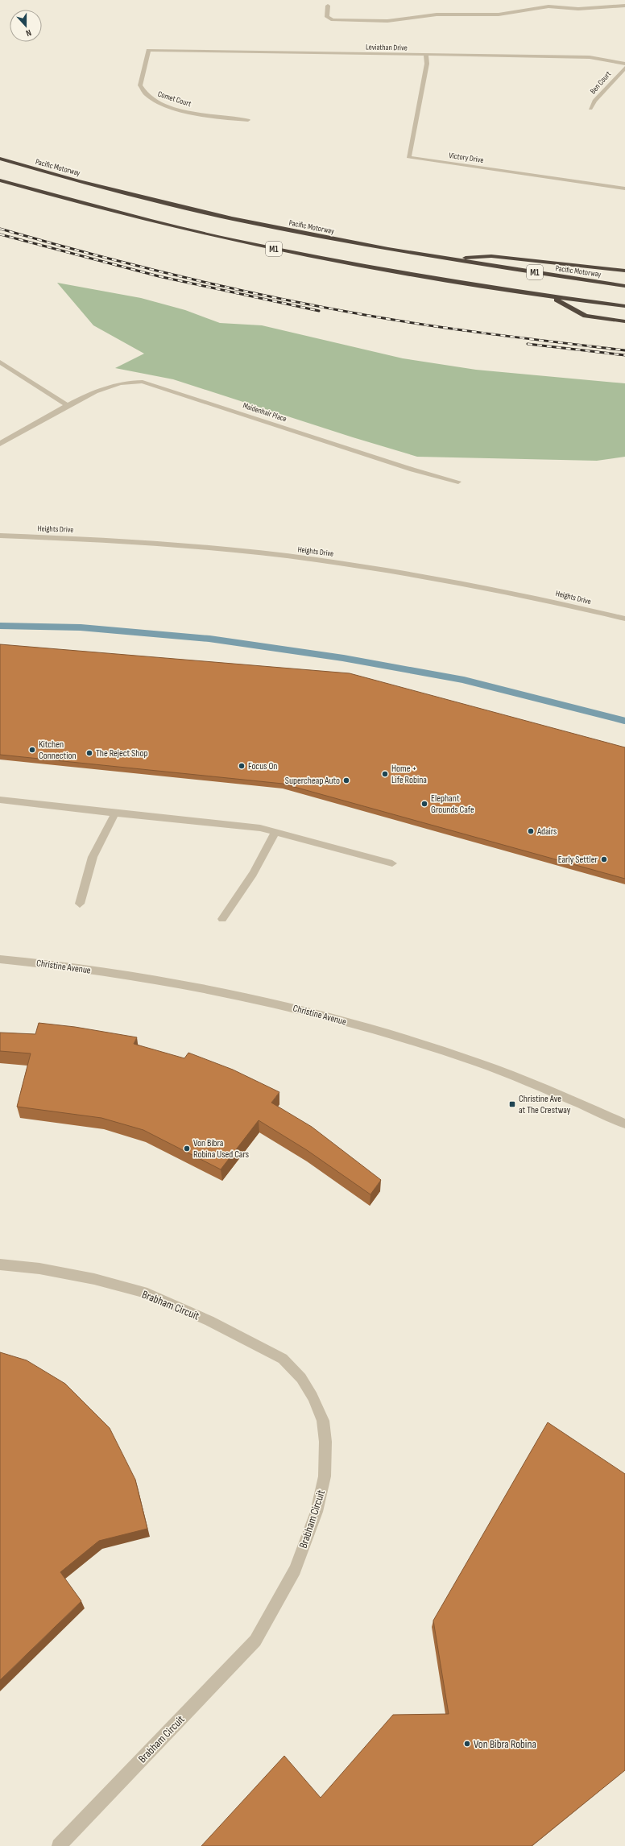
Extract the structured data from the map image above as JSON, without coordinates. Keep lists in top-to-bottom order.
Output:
{
  "streets": {
    "highway": ["Pacific Motorway", "M1"],
    "street": [
      "Leviathan Drive",
      "Ben Court",
      "Comet Court",
      "Victory Drive",
      "Maidenhair Place",
      "Heights Drive",
      "Christine Avenue",
      "Brabham Circuit"
    ]
  },
  "crossings": [
    ["Leviathan Drive", "Comet Court"],
    ["Leviathan Drive", "Victory Drive"]
  ],
  "places": {
    "other": [
      "Kitchen Connection",
      "The Reject Shop",
      "Focus On",
      "Home + Life Robina",
      "Supercheap Auto",
      "Elephant Grounds Cafe",
      "Adairs",
      "Early Settler",
      "Von Bibra Robina Used Cars",
      "Von Bibra Robina"
    ],
    "transit": ["Christine Ave at The Crestway"]
  },
  "north": "bottom"
}
